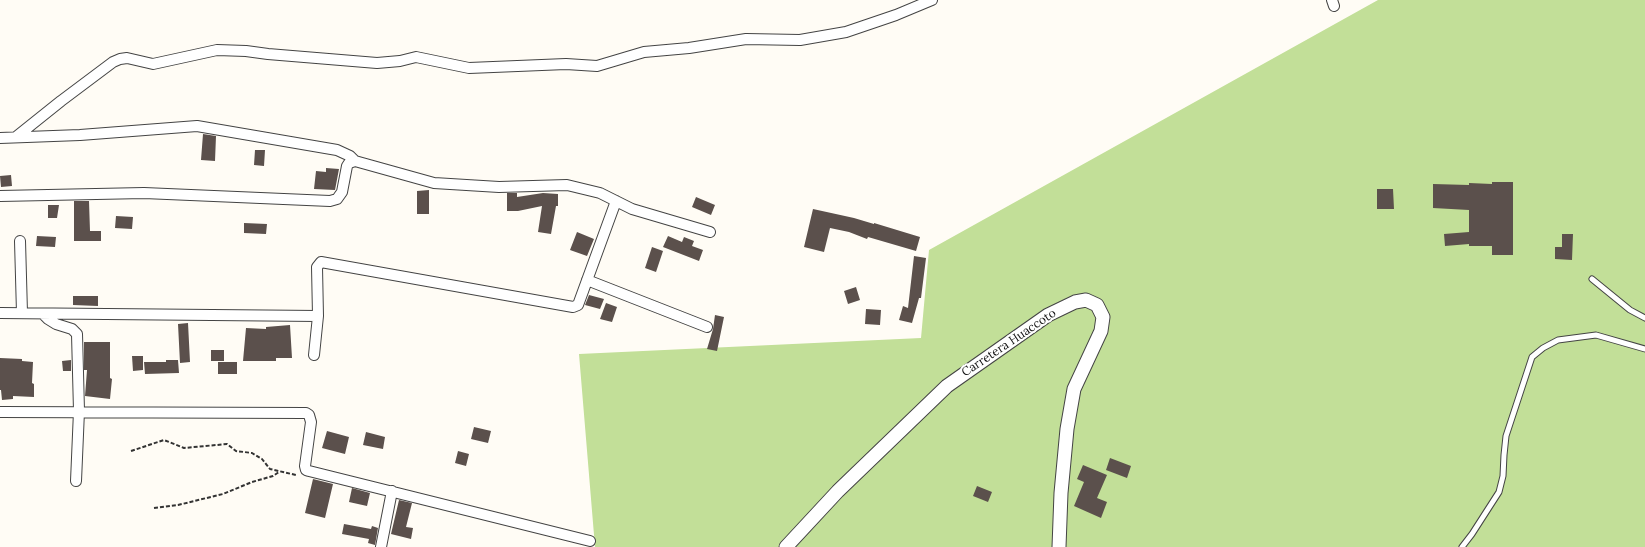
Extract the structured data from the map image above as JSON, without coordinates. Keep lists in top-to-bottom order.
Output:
{
  "streets": {
    "street": ["Carretera Huaccoto"]
  }
}
